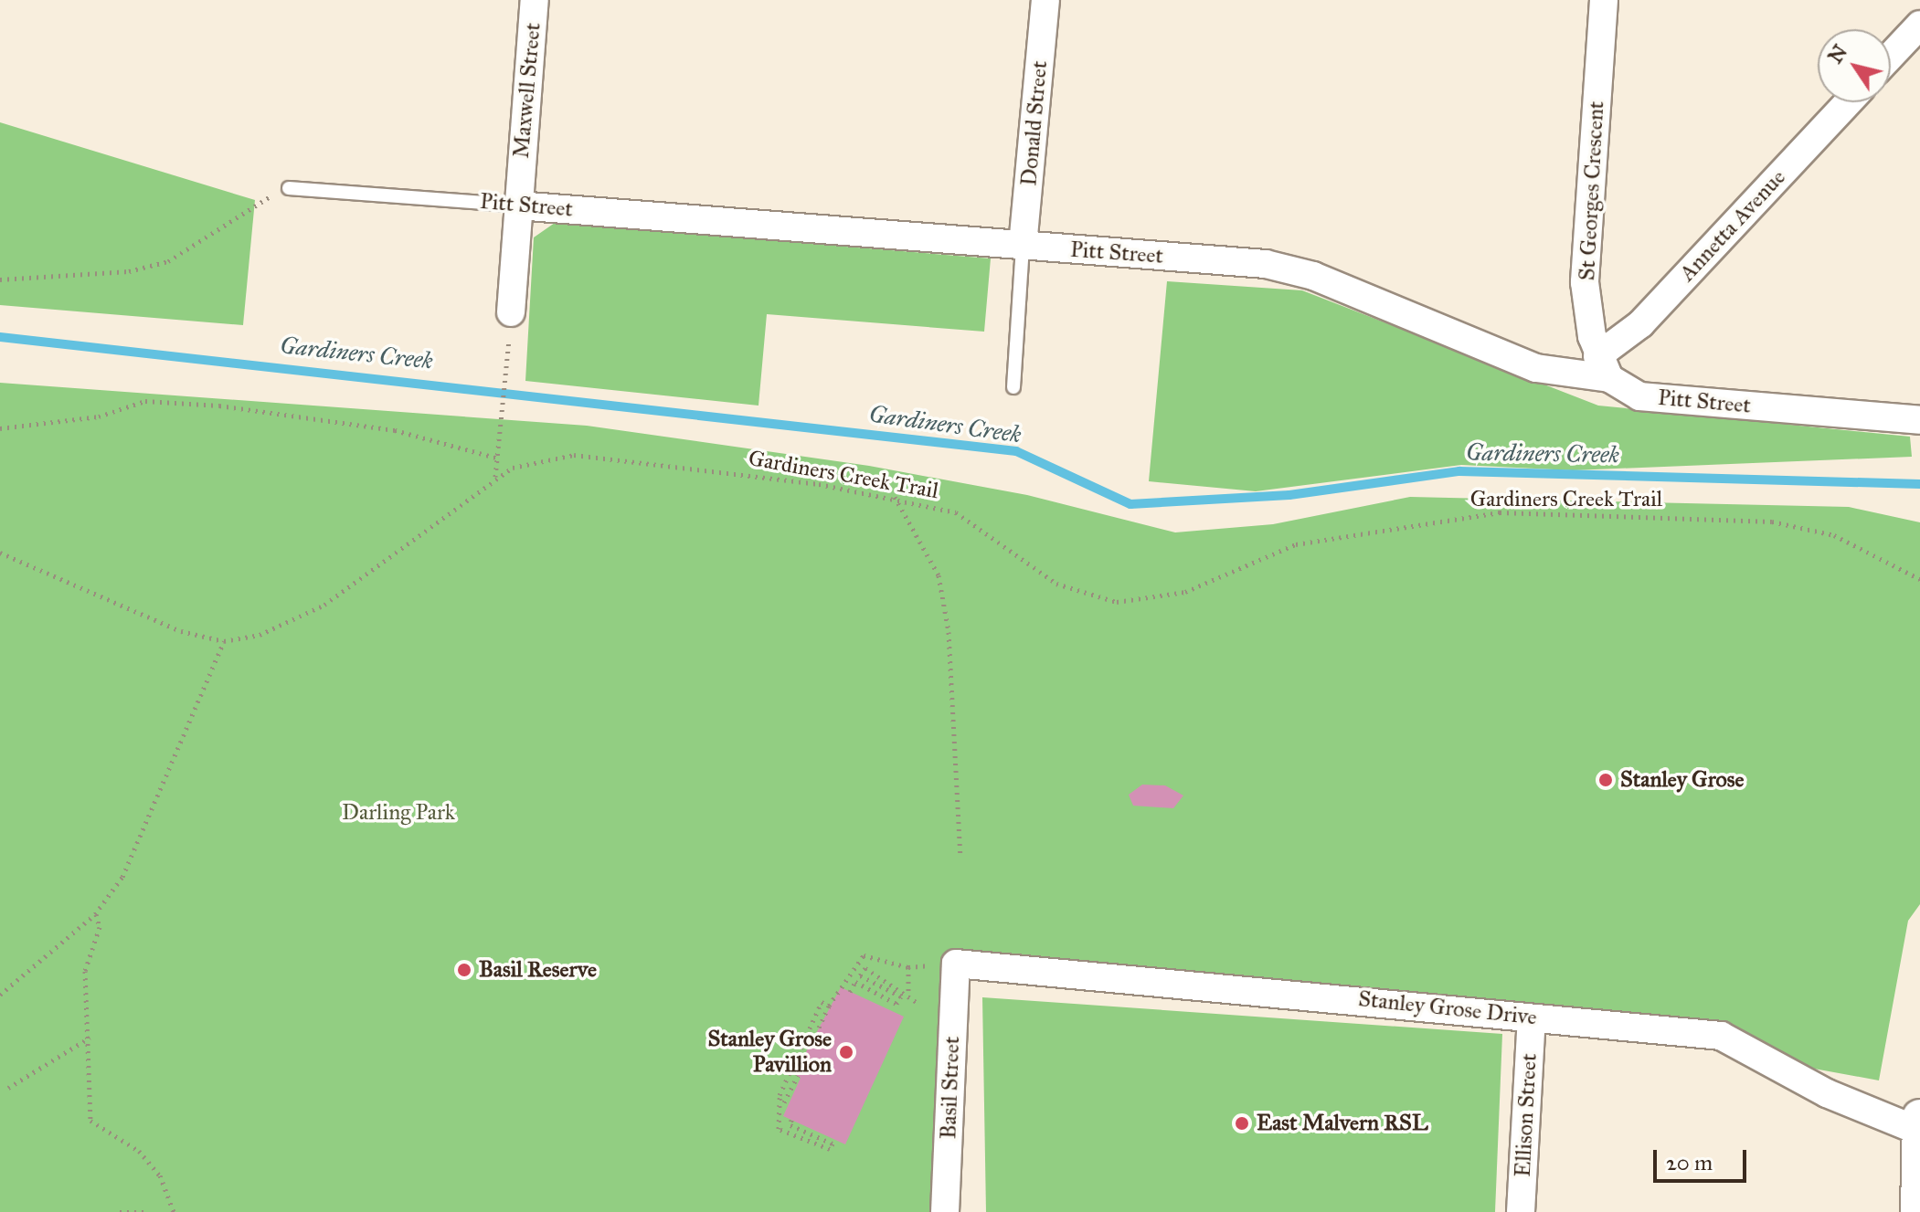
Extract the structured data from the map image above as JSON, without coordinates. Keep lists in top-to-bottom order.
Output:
{
  "streets": {
    "street": [
      "Maxwell Street",
      "Donald Street",
      "St Georges Crescent",
      "Pitt Street",
      "Annetta Avenue",
      "Stanley Grose Drive",
      "Basil Street",
      "Ellison Street"
    ],
    "path": ["Gardiners Creek Trail"]
  },
  "crossings": [
    ["Maxwell Street", "Pitt Street"],
    ["Donald Street", "Pitt Street"],
    ["St Georges Crescent", "Pitt Street"],
    ["St Georges Crescent", "Annetta Avenue"],
    ["Pitt Street", "Annetta Avenue"],
    ["Stanley Grose Drive", "Basil Street"],
    ["Stanley Grose Drive", "Ellison Street"]
  ],
  "water": ["Gardiners Creek"],
  "parks": ["Darling Park"],
  "places": [
    "Stanley Grose",
    "Basil Reserve",
    "Stanley Grose Pavillion",
    "East Malvern RSL"
  ],
  "scale_bar": "20 m",
  "north": "top left"
}
